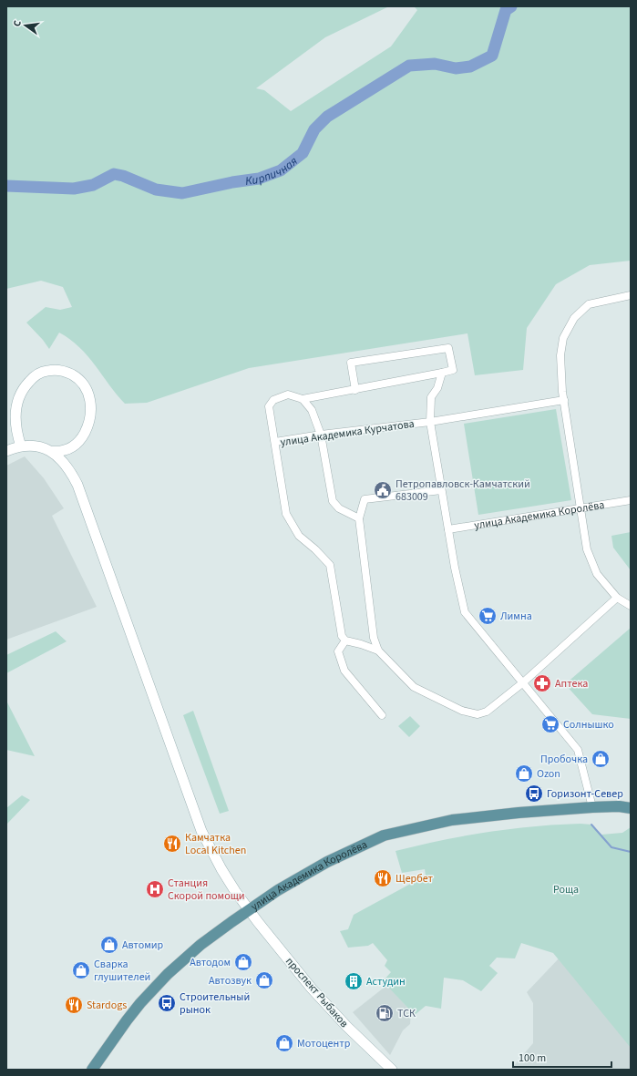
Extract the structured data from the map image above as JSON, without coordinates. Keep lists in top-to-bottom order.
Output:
{
  "streets": {
    "main road": ["улица Академика Королёва", "проспект Рыбаков"],
    "street": ["улица Академика Курчатова"]
  },
  "crossings": [
    ["улица Академика Королёва", "проспект Рыбаков"]
  ],
  "water": ["Кирпичная"],
  "parks": ["Роща"],
  "places": {
    "public building": ["Петропавловск-Камчатский 683009"],
    "supermarket": ["Лимна", "Солнышко"],
    "pharmacy": ["Аптека"],
    "shop": [
      "Пробочка",
      "Ozon",
      "Автомир",
      "Автодом",
      "Сварка глушителей",
      "Автозвук",
      "Мотоцентр"
    ],
    "bus stop": ["Горизонт-Север", "Строительный рынок"],
    "restaurant": ["Камчатка Local Kitchen", "Щербет", "Stardogs"],
    "hospital": ["Станция Скорой помощи"],
    "building": ["Астудин"],
    "fuel station": ["ТСК"]
  },
  "scale_bar": "100 m",
  "north": "left"
}
